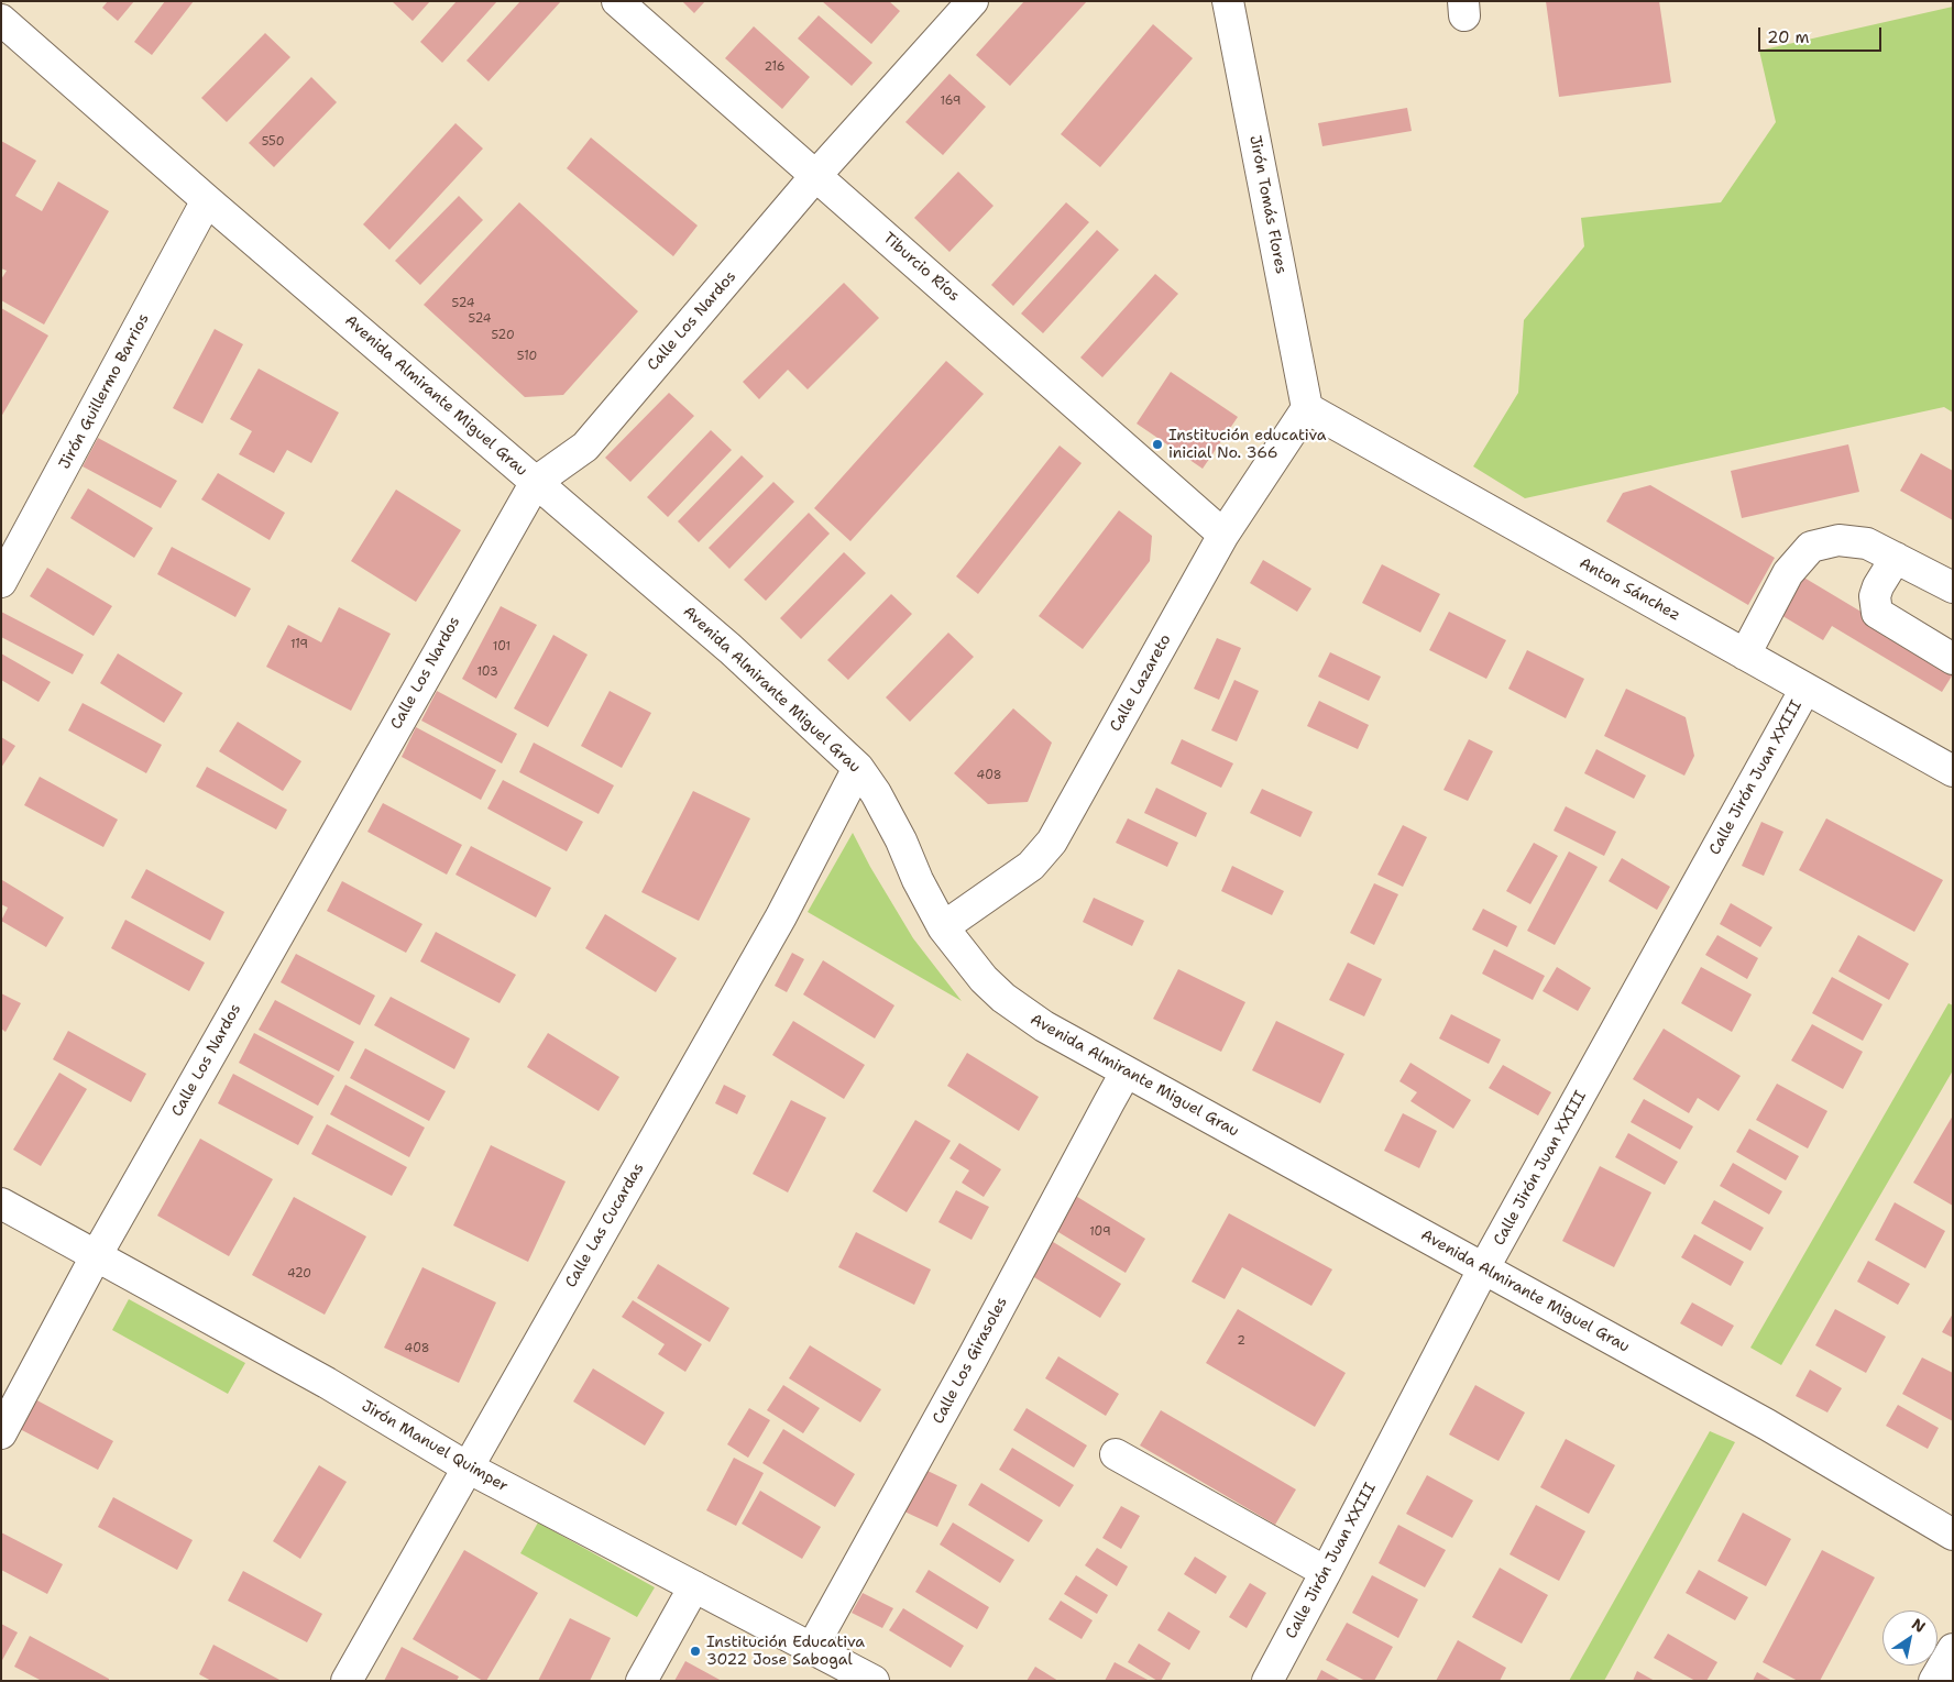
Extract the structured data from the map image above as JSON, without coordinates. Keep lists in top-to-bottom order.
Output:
{
  "streets": {
    "street": [
      "Jirón Tomás Flores",
      "Tiburcio Ríos",
      "Calle Los Nardos",
      "Jirón Guillermo Barrios",
      "Avenida Almirante Miguel Grau",
      "Anton Sánchez",
      "Calle Lazareto",
      "Calle Jirón Juan XXIII",
      "Calle Las Cucardas",
      "Calle Los Girasoles",
      "Jirón Manuel Quimper"
    ]
  },
  "crossings": [
    ["Jirón Tomás Flores", "Anton Sánchez"],
    ["Jirón Tomás Flores", "Calle Lazareto"],
    ["Tiburcio Ríos", "Calle Los Nardos"],
    ["Tiburcio Ríos", "Calle Lazareto"],
    ["Calle Los Nardos", "Avenida Almirante Miguel Grau"],
    ["Calle Los Nardos", "Jirón Manuel Quimper"],
    ["Jirón Guillermo Barrios", "Avenida Almirante Miguel Grau"],
    ["Avenida Almirante Miguel Grau", "Calle Lazareto"],
    ["Avenida Almirante Miguel Grau", "Calle Jirón Juan XXIII"],
    ["Avenida Almirante Miguel Grau", "Calle Las Cucardas"],
    ["Avenida Almirante Miguel Grau", "Calle Los Girasoles"],
    ["Anton Sánchez", "Calle Lazareto"],
    ["Anton Sánchez", "Calle Jirón Juan XXIII"],
    ["Calle Las Cucardas", "Jirón Manuel Quimper"],
    ["Calle Los Girasoles", "Jirón Manuel Quimper"]
  ],
  "places": ["Institución educativa inicial No. 366", "Institución Educativa 3022 Jose Sabogal"],
  "house_numbers": [
    "216",
    "169",
    "550",
    "524",
    "524",
    "520",
    "510",
    "119",
    "101",
    "103",
    "408",
    "109",
    "420",
    "2",
    "408"
  ],
  "scale_bar": "20 m",
  "north": "top right"
}
